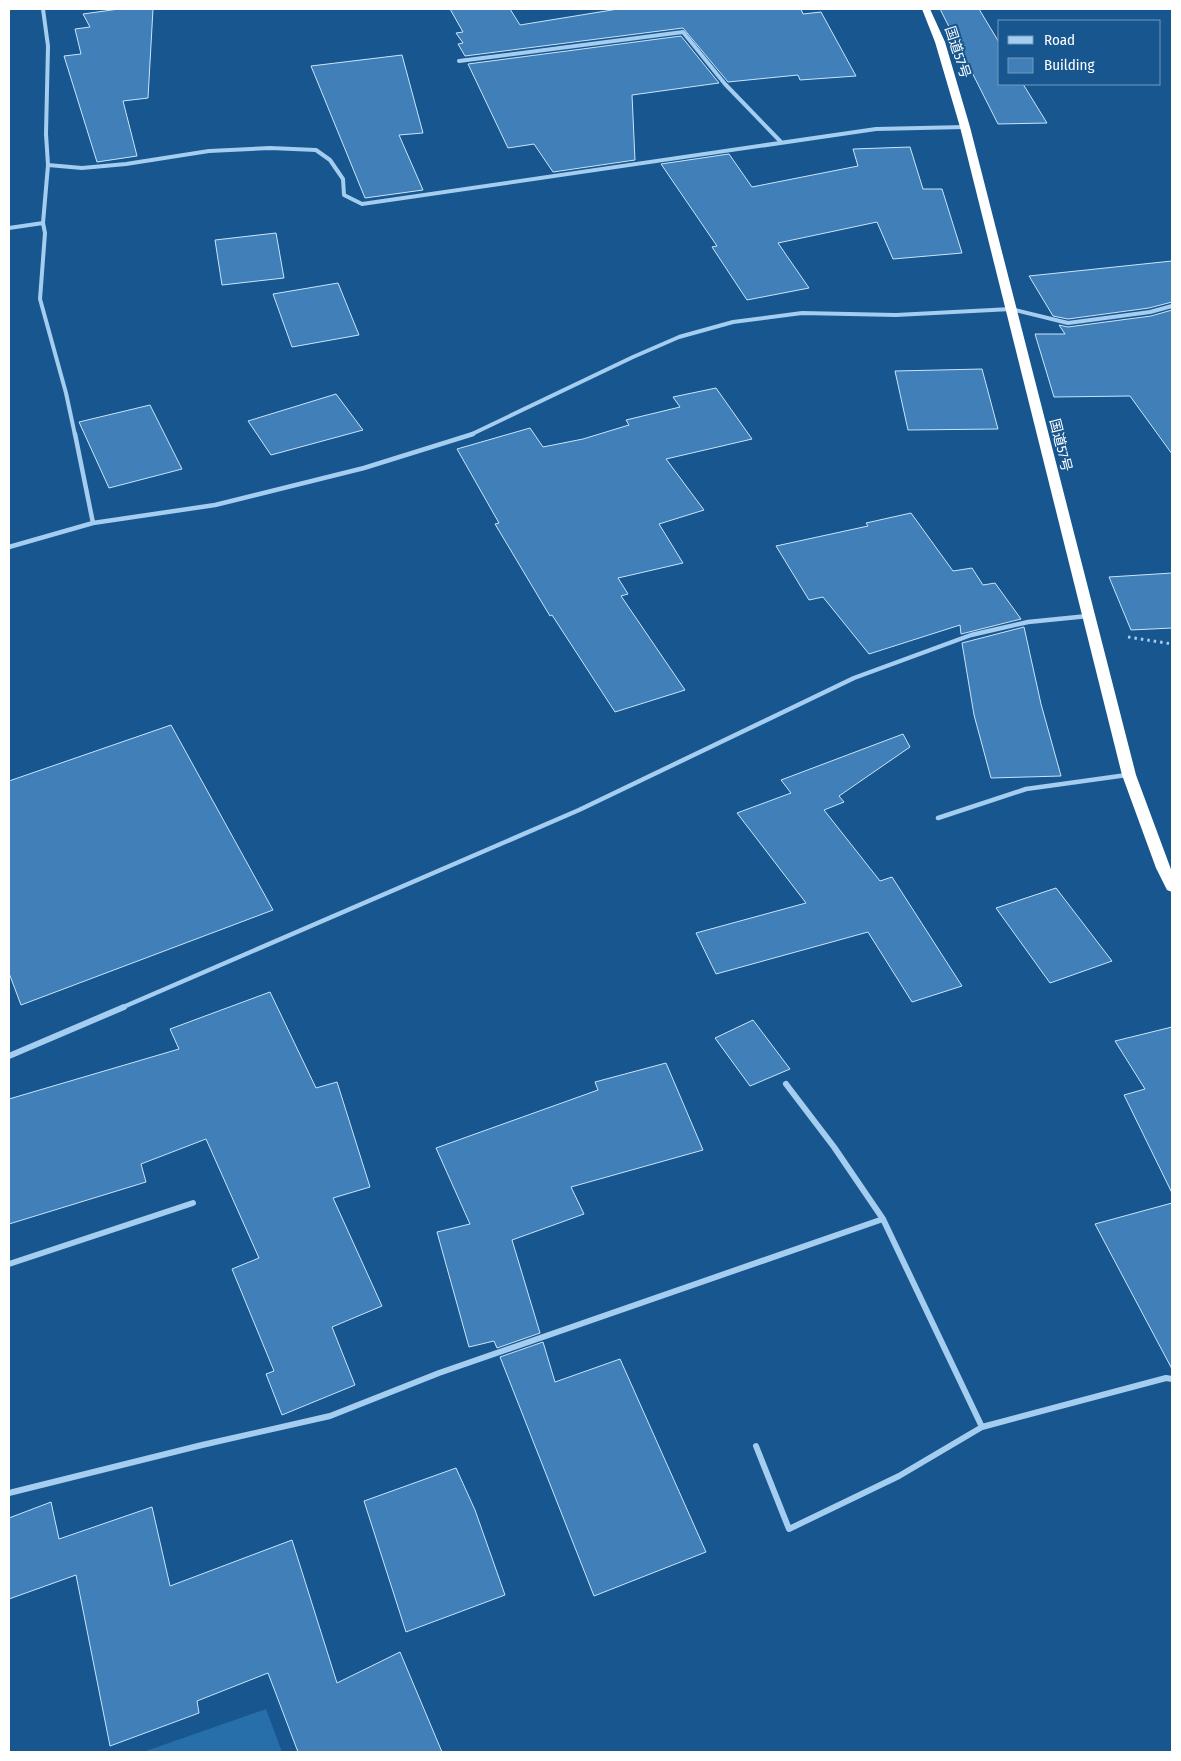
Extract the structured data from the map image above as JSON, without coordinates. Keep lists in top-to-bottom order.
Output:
{
  "streets": {
    "highway": ["国道57号"]
  },
  "legend": ["Road", "Building"]
}
